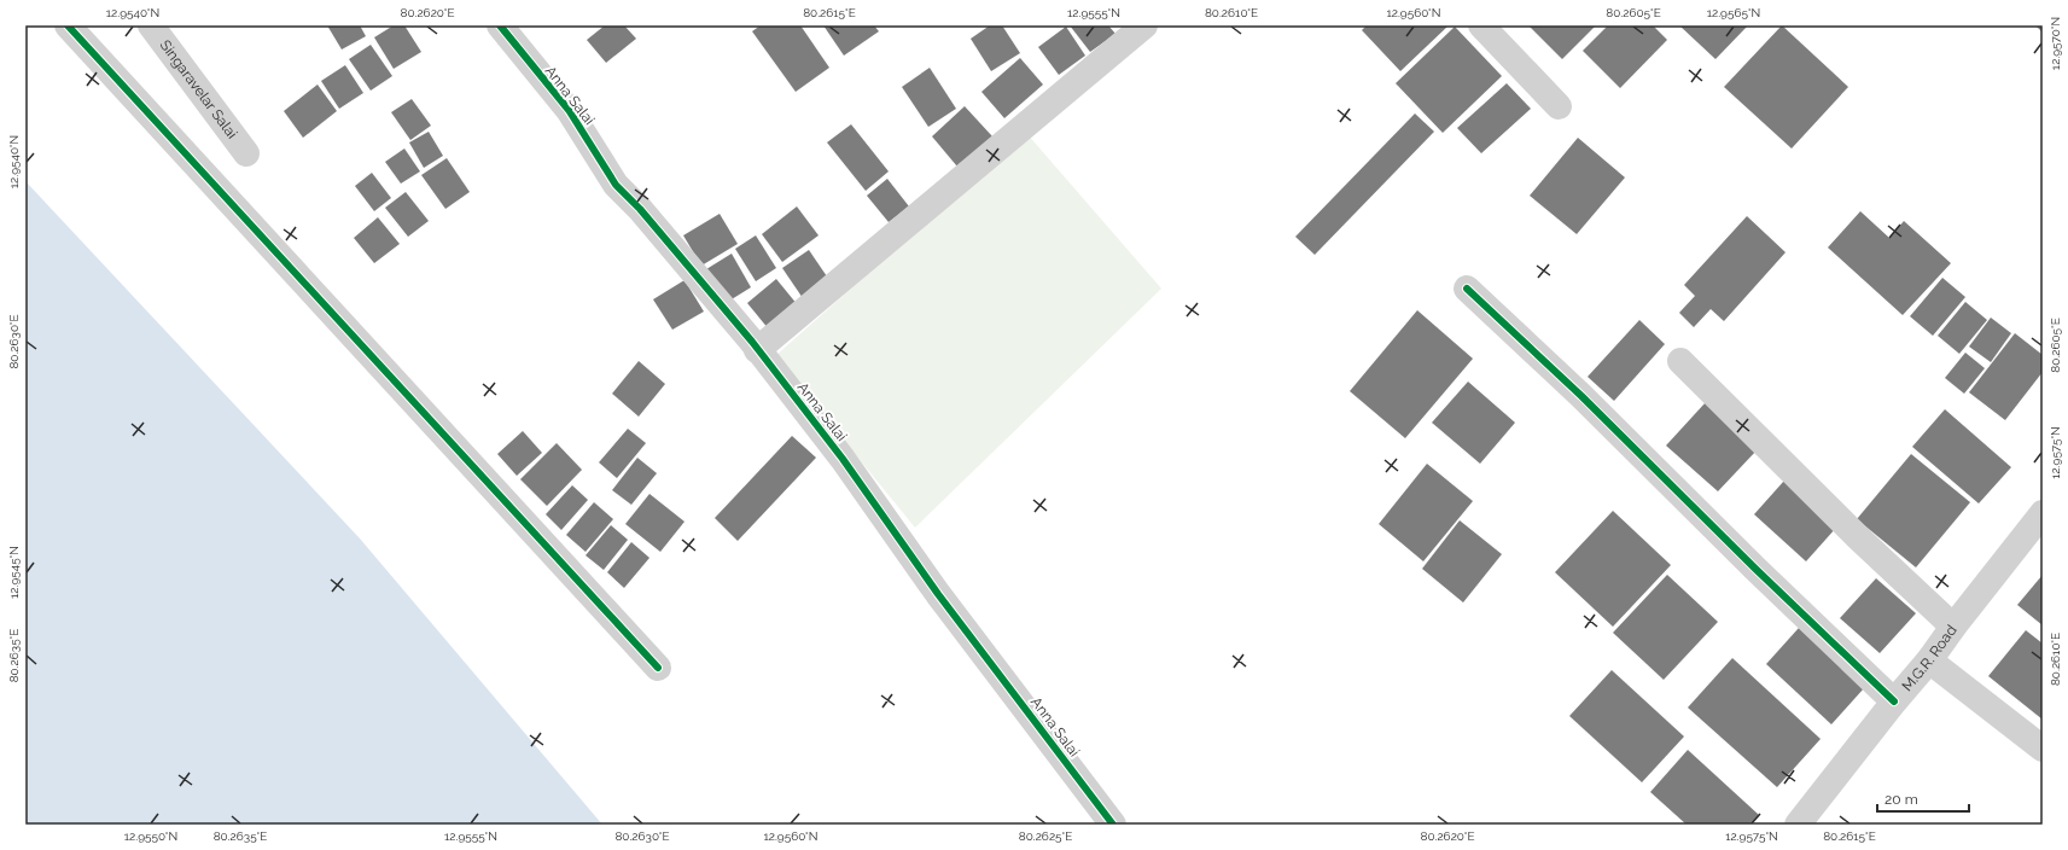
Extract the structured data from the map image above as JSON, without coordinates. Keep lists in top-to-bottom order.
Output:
{
  "streets": {
    "street": ["Singaravelar Salai", "Anna Salai", "M.G.R. Road"]
  },
  "scale_bar": "20 m",
  "coordinates": [
    "12.9540°N",
    "80.2620°E",
    "80.2615°E",
    "12.9555°N",
    "80.2610°E",
    "12.9560°N",
    "80.2605°E",
    "12.9565°N",
    "12.9570°N",
    "80.2630°E",
    "12.9575°N",
    "12.9545°N",
    "80.2635°E",
    "12.9550°N",
    "80.2625°E"
  ]
}
